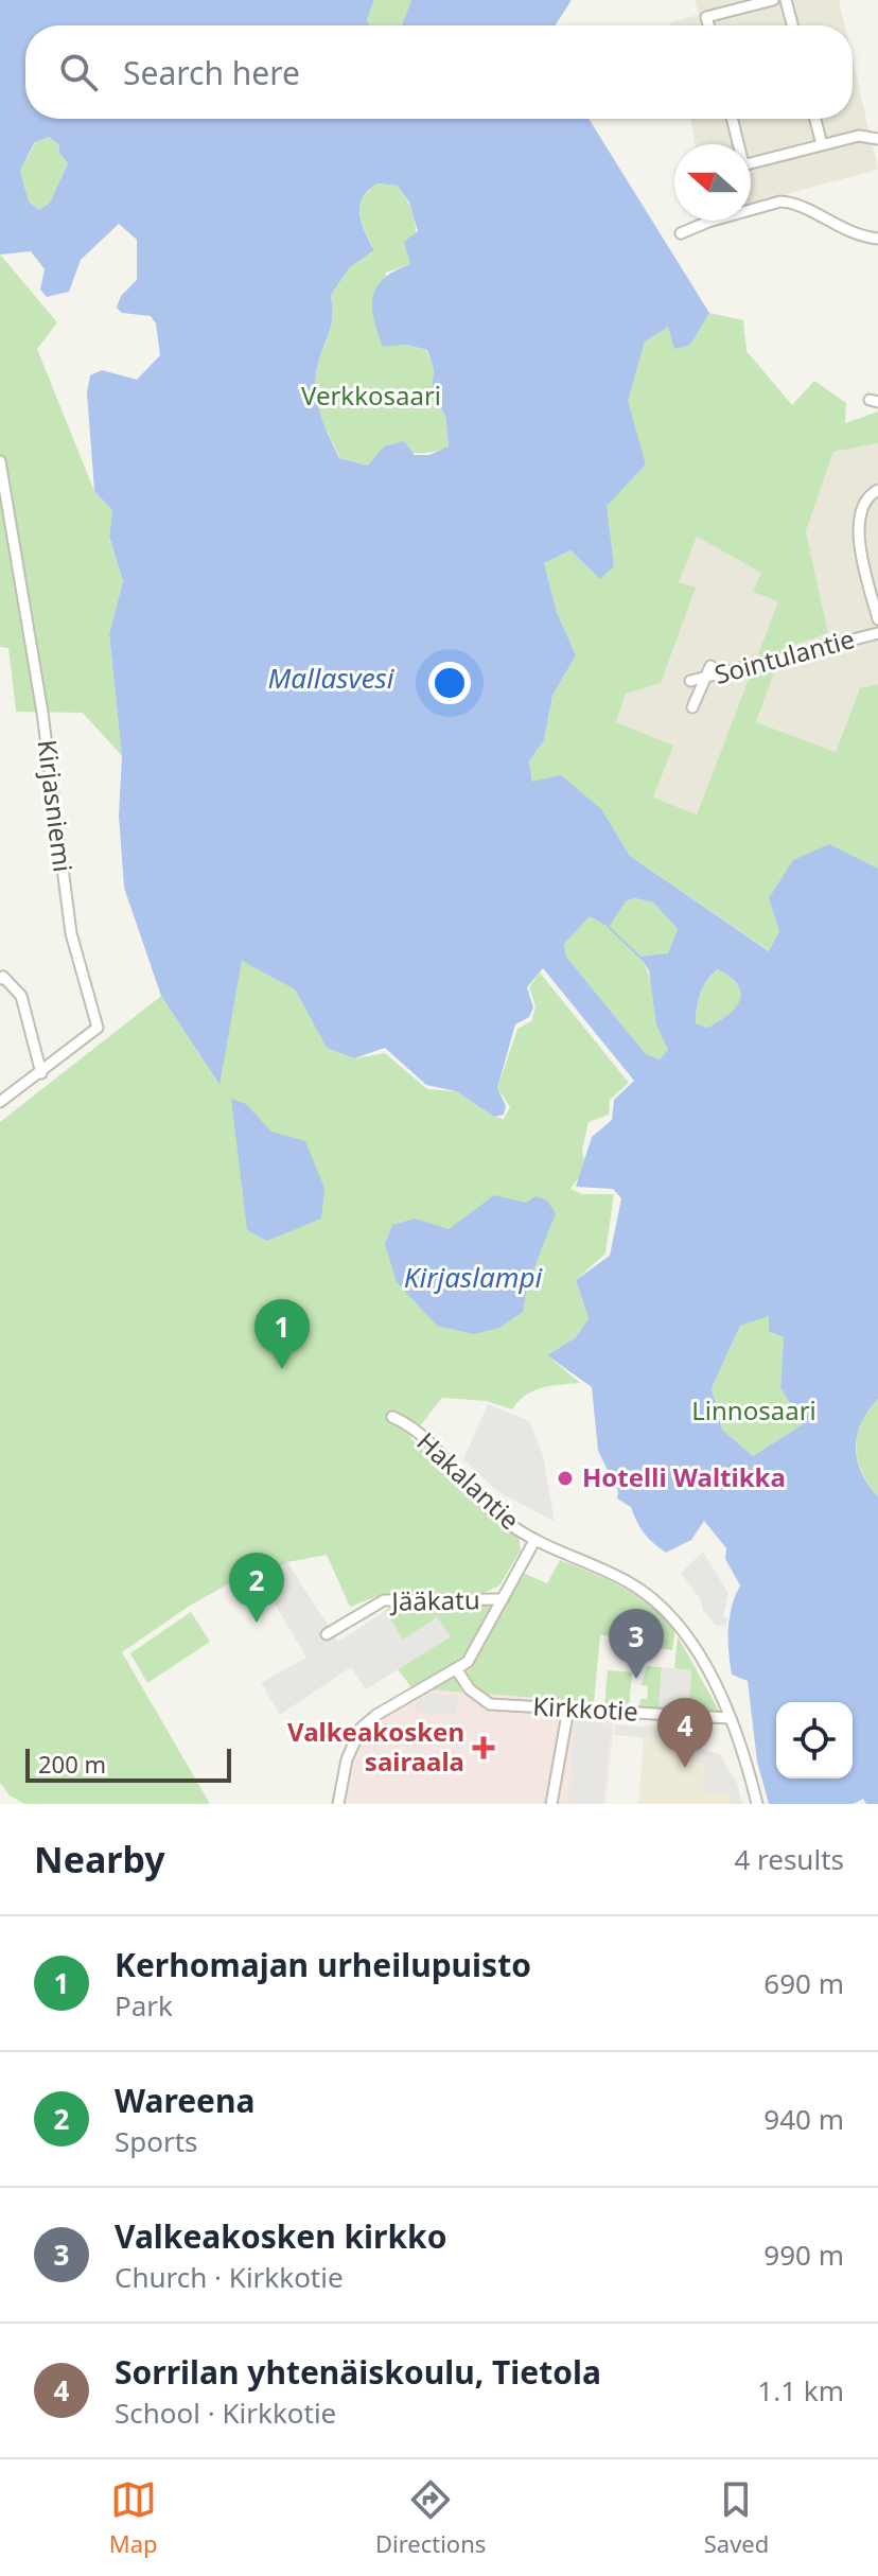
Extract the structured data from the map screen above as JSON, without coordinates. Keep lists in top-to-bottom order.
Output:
{
  "streets": {
    "street": [
      "Sointulantie",
      "Kirjasniemi",
      "Hakalantie",
      "Jääkatu",
      "Kirkkotie"
    ]
  },
  "crossings": [
    ["Hakalantie", "Kirkkotie"]
  ],
  "water": ["Mallasvesi", "Kirjaslampi"],
  "parks": ["Verkkosaari", "Linnosaari"],
  "places": {
    "other": ["Hotelli Waltikka"],
    "health": ["Valkeakosken sairaala"]
  },
  "scale_bar": "200 m",
  "north": "left",
  "page": {
    "search": "Search here",
    "pins": [
      "1",
      "2",
      "3",
      "4"
    ],
    "scale": "200 m",
    "heading": ["Nearby", "4 results"],
    "list": [
      {
        "mark": "1",
        "name": "Kerhomajan urheilupuisto",
        "note": "Park",
        "value": "690 m"
      },
      {
        "mark": "2",
        "name": "Wareena",
        "note": "Sports",
        "value": "940 m"
      },
      {
        "mark": "3",
        "name": "Valkeakosken kirkko",
        "note": "Church · Kirkkotie",
        "value": "990 m"
      },
      {
        "mark": "4",
        "name": "Sorrilan yhtenäiskoulu, Tietola",
        "note": "School · Kirkkotie",
        "value": "1.1 km"
      }
    ],
    "nav": ["Map", "Directions", "Saved"]
  }
}
